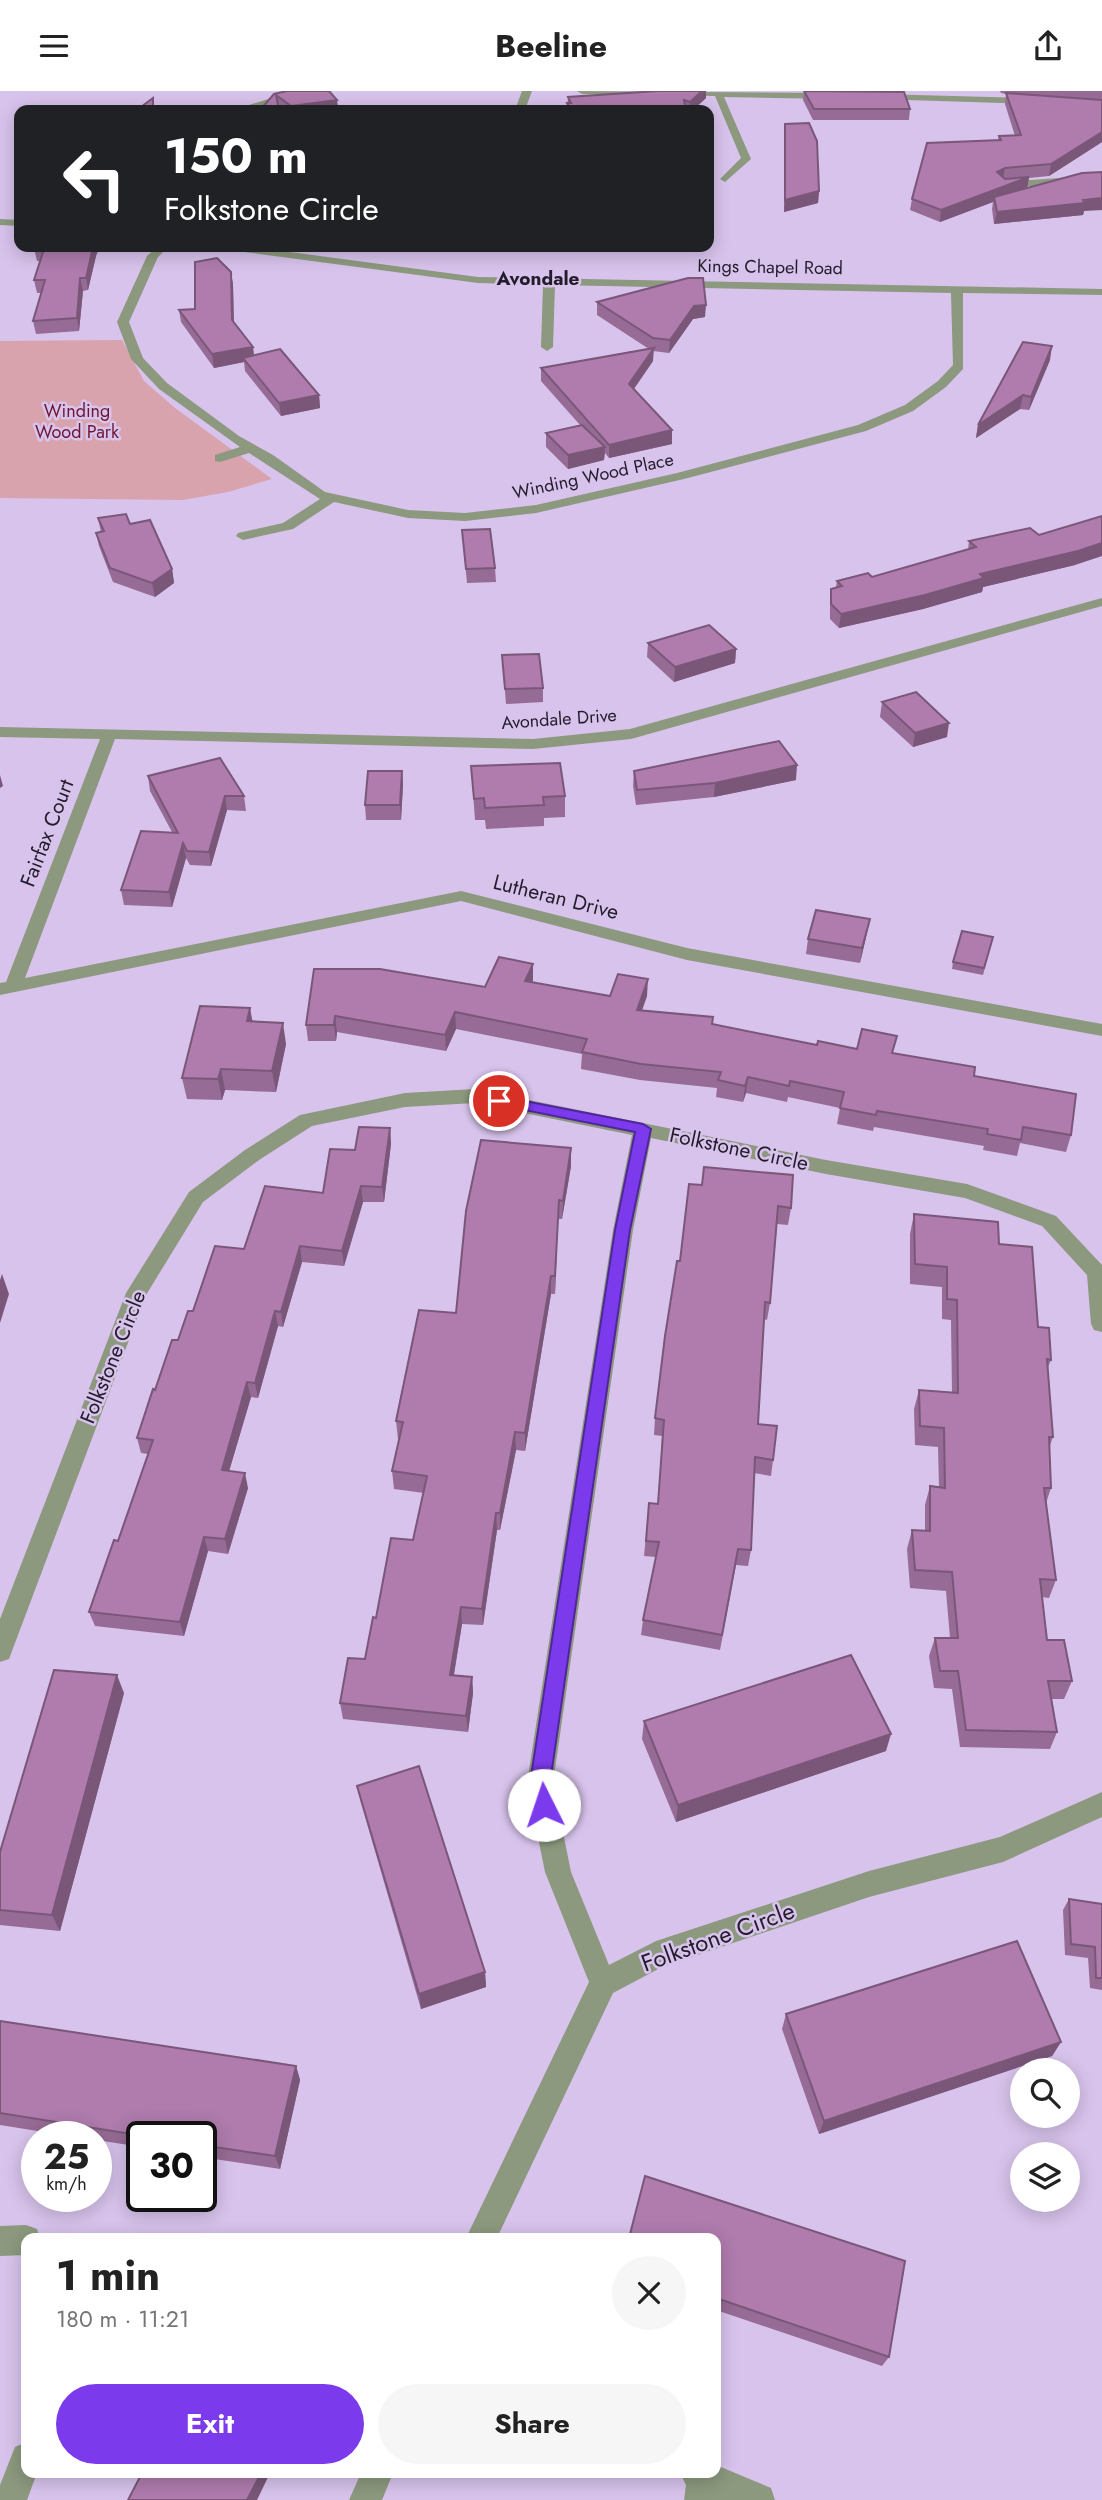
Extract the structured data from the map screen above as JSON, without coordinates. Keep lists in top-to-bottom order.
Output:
{
  "streets": {
    "street": [
      "Kings Chapel Road",
      "Winding Wood Place",
      "Avondale Drive",
      "Fairfax Court",
      "Lutheran Drive",
      "Folkstone Circle"
    ]
  },
  "crossings": [
    ["Kings Chapel Road", "Winding Wood Place"],
    ["Avondale Drive", "Fairfax Court"],
    ["Fairfax Court", "Lutheran Drive"]
  ],
  "districts": ["Avondale"],
  "parks": ["Winding Wood Park"],
  "page": {
    "header": "Beeline",
    "turn": ["150 m", "Folkstone Circle"],
    "speed": "25 km/h",
    "limit": "30",
    "heading": ["1 min", "180 m · 11:21"],
    "buttons": ["Exit", "Share"]
  }
}
